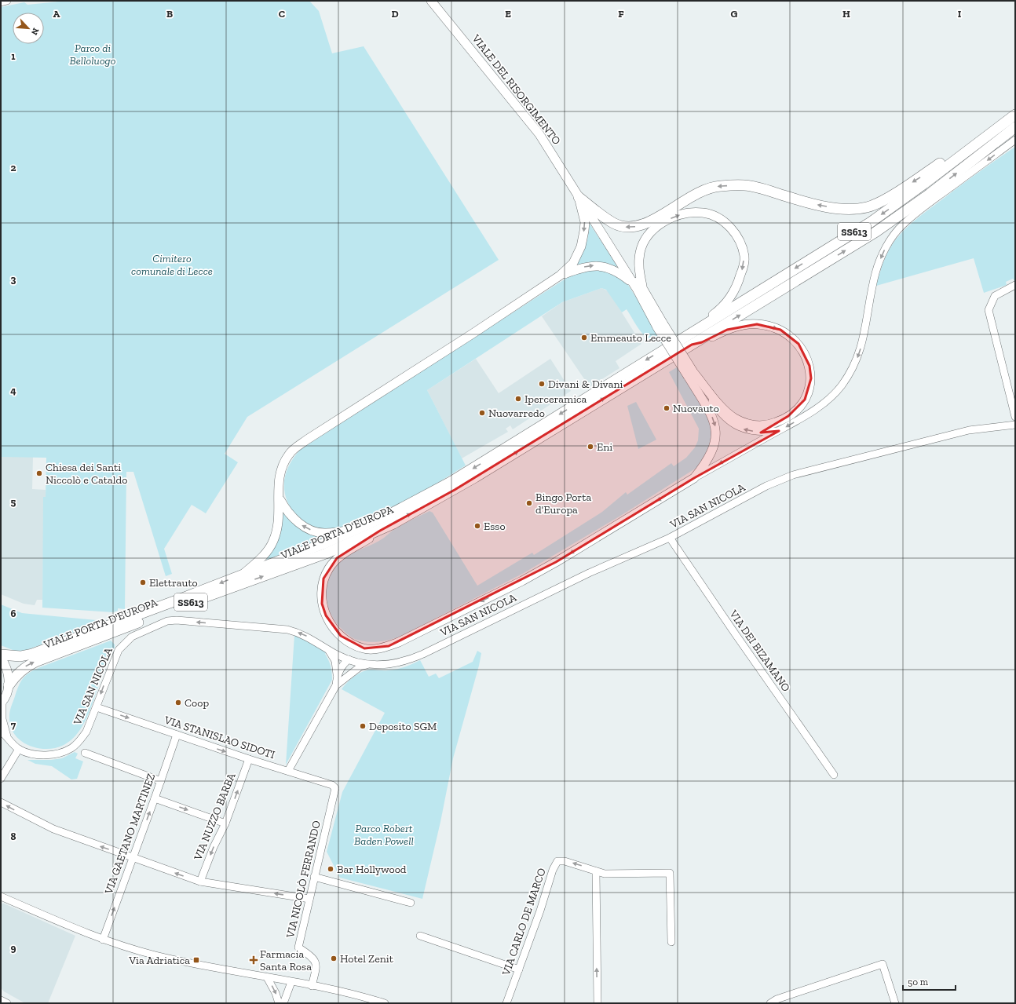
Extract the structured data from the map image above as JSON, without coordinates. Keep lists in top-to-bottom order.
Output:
{
  "streets": {
    "highway": ["SS613", "VIALE PORTA D'EUROPA"],
    "main road": ["VIALE DEL RISORGIMENTO"],
    "street": [
      "VIA SAN NICOLA",
      "VIA DEI BIZAMANO",
      "VIA STANISLAO SIDOTI",
      "VIA NUZZO BARBA",
      "VIA GAETANO MARTINEZ",
      "VIA NICOLÒ FERRANDO",
      "VIA CARLO DE MARCO"
    ]
  },
  "crossings": [
    ["SS613", "VIALE PORTA D'EUROPA"],
    ["VIA SAN NICOLA", "VIALE PORTA D'EUROPA"],
    ["VIA SAN NICOLA", "VIA DEI BIZAMANO"],
    ["VIA SAN NICOLA", "VIA STANISLAO SIDOTI"],
    ["VIA STANISLAO SIDOTI", "VIA NUZZO BARBA"],
    ["VIA STANISLAO SIDOTI", "VIA GAETANO MARTINEZ"],
    ["VIA STANISLAO SIDOTI", "VIA NICOLÒ FERRANDO"]
  ],
  "one_way": ["VIA GAETANO MARTINEZ", "VIA CARLO DE MARCO"],
  "parks": ["Parco di Belloluogo", "Cimitero comunale di Lecce", "Parco Robert Baden Powell"],
  "places": {
    "other": [
      "Emmeauto Lecce",
      "Divani & Divani",
      "Iperceramica",
      "Nuovauto",
      "Nuovarredo",
      "Eni",
      "Chiesa dei Santi Niccolò e Cataldo",
      "Bingo Porta d'Europa",
      "Esso",
      "Elettrauto",
      "Coop",
      "Deposito SGM",
      "Bar Hollywood",
      "Hotel Zenit"
    ],
    "transit": ["Via Adriatica"],
    "health": ["Farmacia Santa Rosa"]
  },
  "scale_bar": "50 m",
  "north": "bottom right",
  "grid": {
    "columns": [
      "A",
      "B",
      "C",
      "D",
      "E",
      "F",
      "G",
      "H",
      "I"
    ],
    "rows": [
      "1",
      "2",
      "3",
      "4",
      "5",
      "6",
      "7",
      "8",
      "9"
    ]
  }
}
